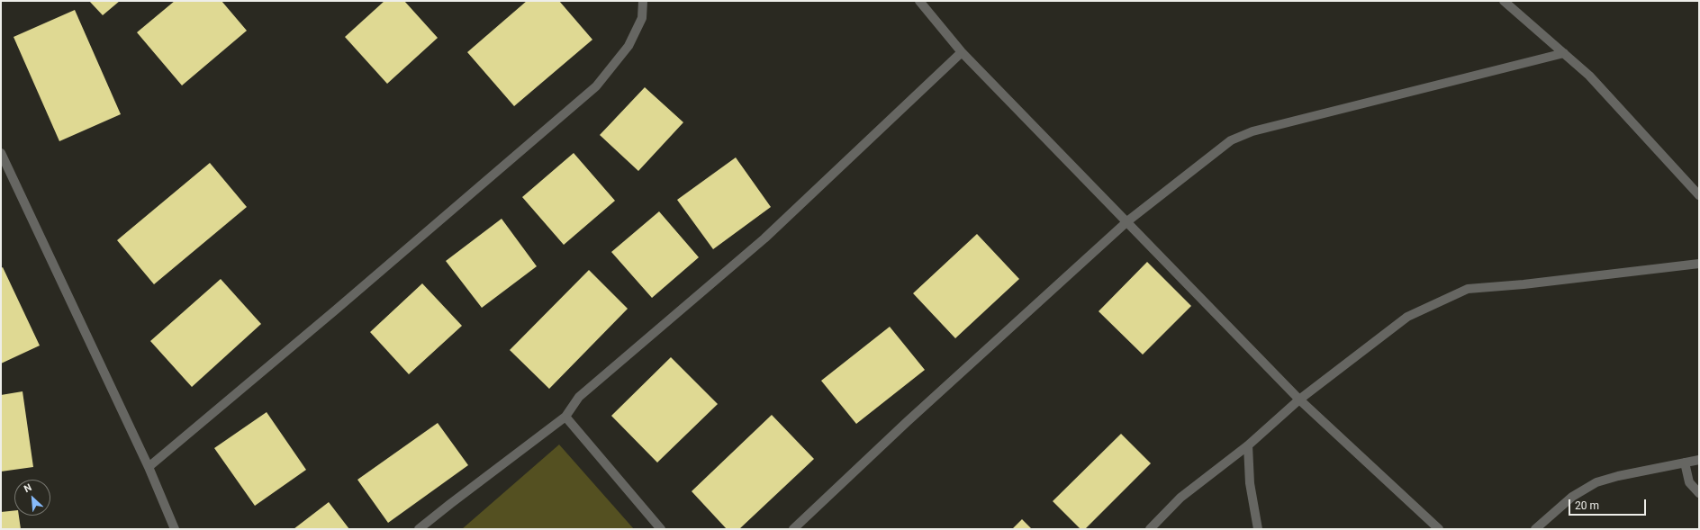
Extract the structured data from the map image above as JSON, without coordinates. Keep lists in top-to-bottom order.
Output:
{
  "scale_bar": "20 m",
  "north": "top left"
}
